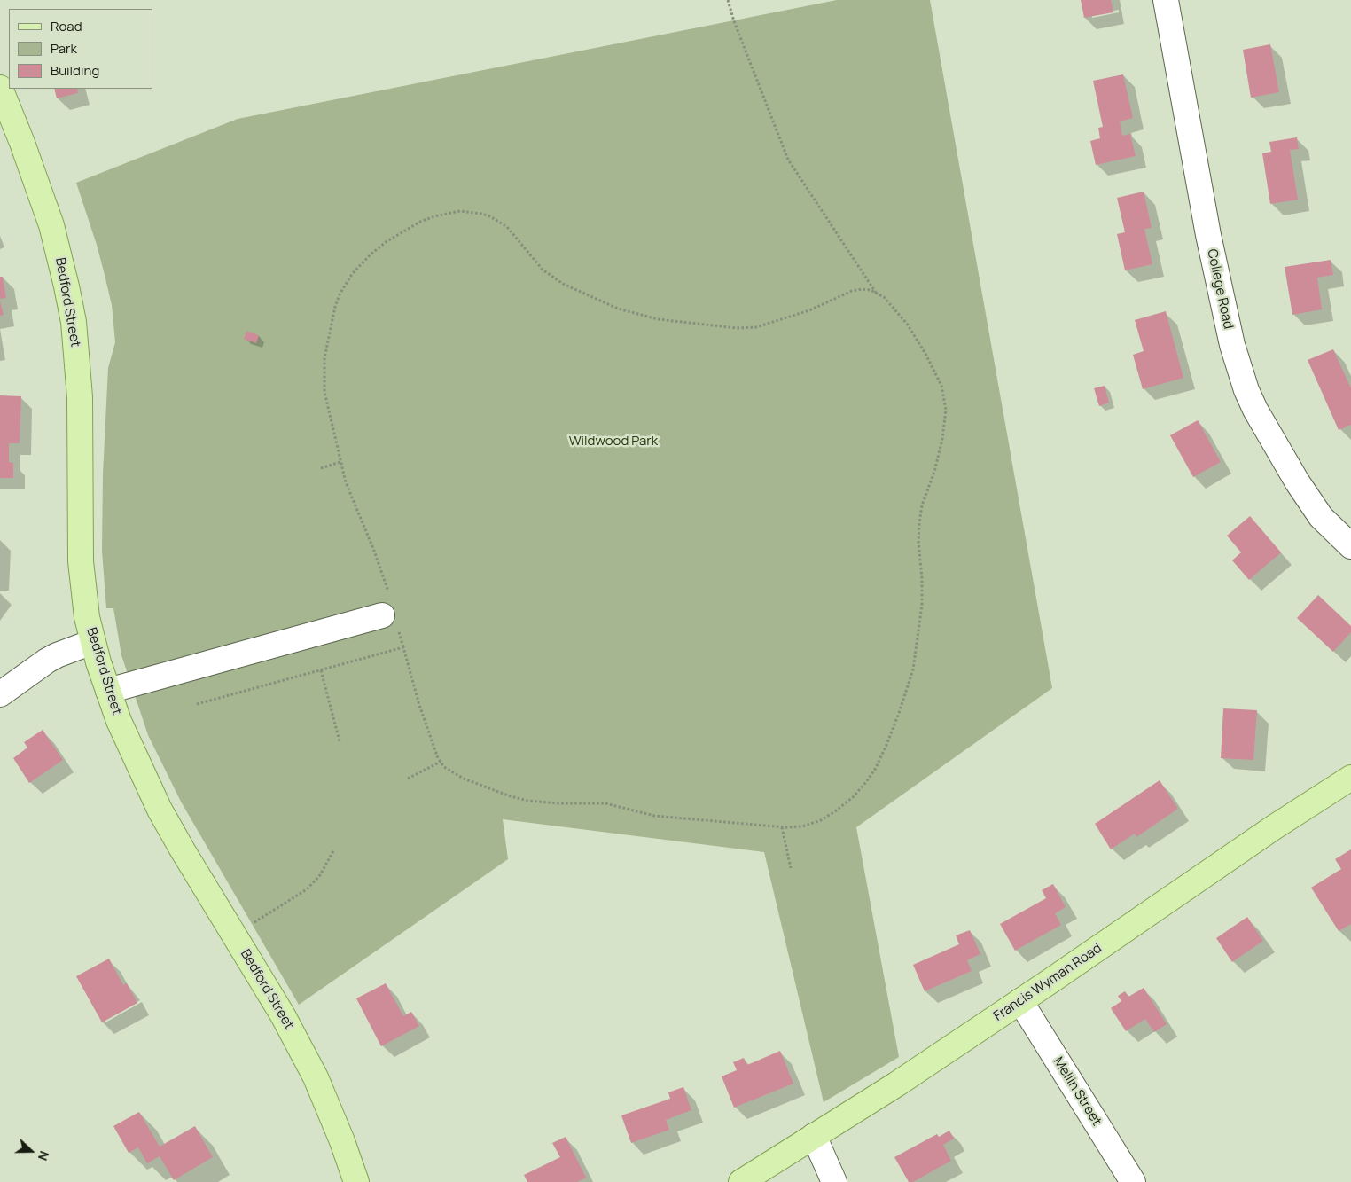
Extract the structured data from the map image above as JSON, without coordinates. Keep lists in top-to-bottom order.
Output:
{
  "streets": {
    "main road": ["Bedford Street", "Francis Wyman Road"],
    "street": ["College Road", "Mellin Street"]
  },
  "crossings": [
    ["Francis Wyman Road", "Mellin Street"]
  ],
  "parks": ["Wildwood Park"],
  "legend": ["Road", "Park", "Building"],
  "north": "right"
}
